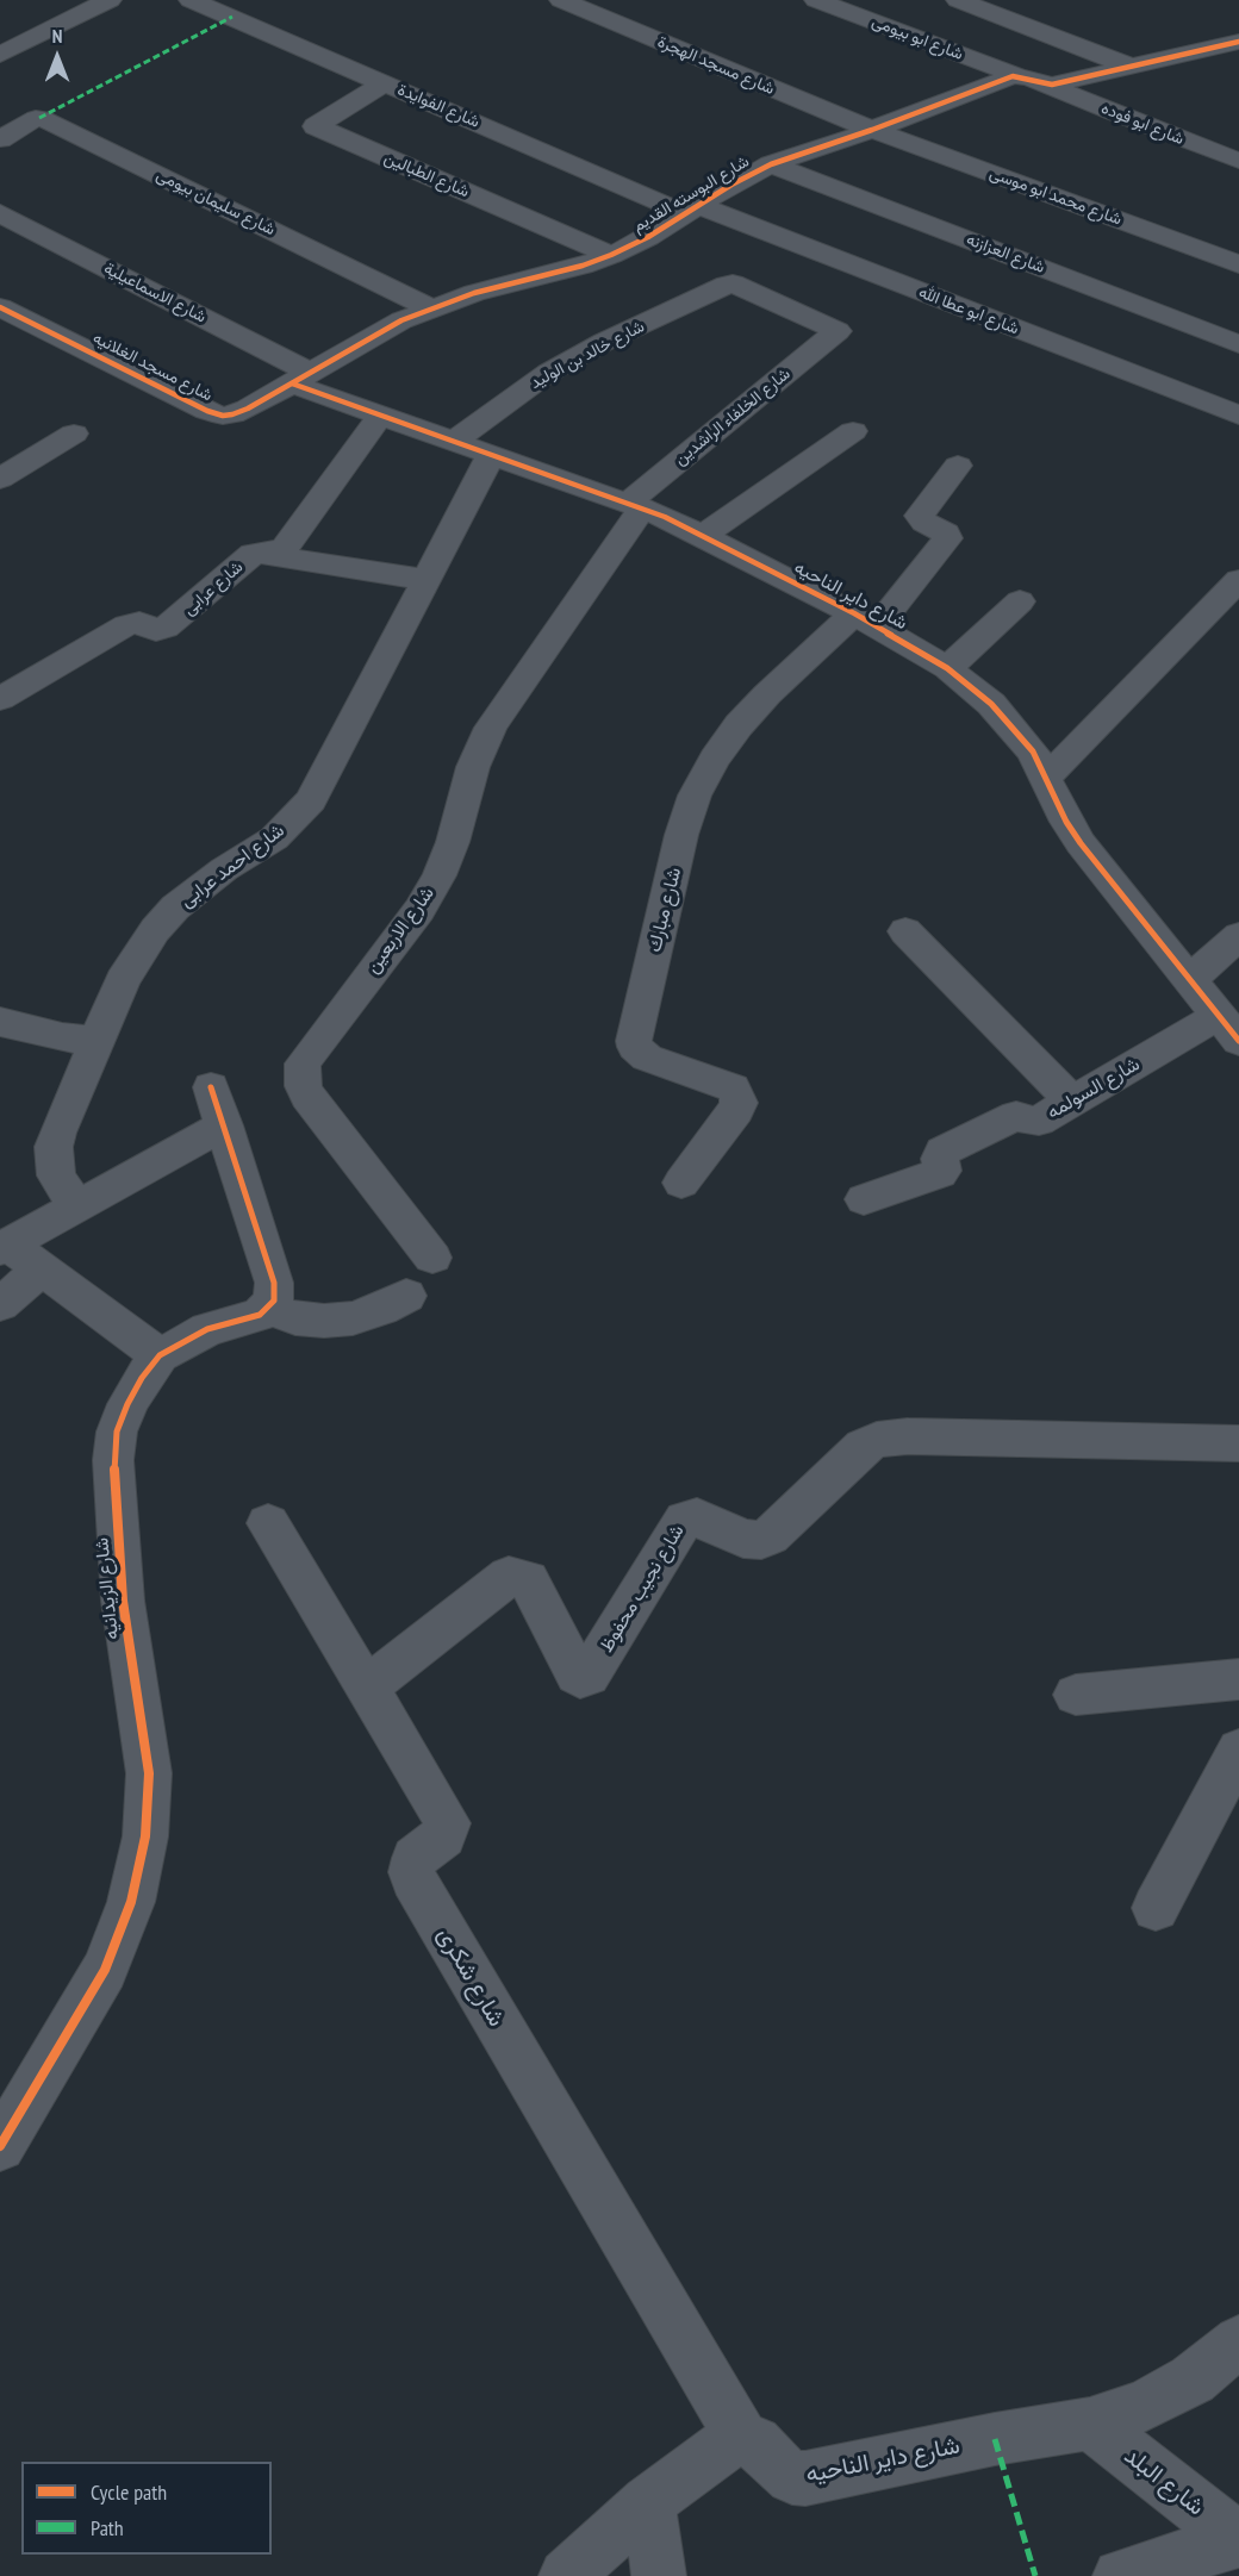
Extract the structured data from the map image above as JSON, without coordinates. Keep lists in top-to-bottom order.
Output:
{
  "streets": {
    "street": [
      "شارع ابو بيومى",
      "شارع مسجد الهجرة",
      "شارع الفوايدة",
      "شارع ابو فوده",
      "شارع الطبالين",
      "شارع البوسته القديم",
      "شارع محمد ابو موسى",
      "شارع سليمان بيومى",
      "شارع العزازنه",
      "شارع الاسماعيلية",
      "شارع ابو عطا الله",
      "شارع خالد بن الوليد",
      "شارع مسجد الغلانيه",
      "شارع الخلفاء الراشدين",
      "شارع عرابى",
      "شارع داير الناحيه",
      "شارع احمد عرابى",
      "شارع مبارك",
      "شارع الاربعين",
      "شارع السولمه",
      "شارع الزيدانيه",
      "شارع نجيب محفوظ",
      "شارع شكرى",
      "شارع البلد"
    ]
  },
  "crossings": [
    ["شارع ابو بيومى", "شارع البوسته القديم"],
    ["شارع مسجد الهجرة", "شارع البوسته القديم"],
    ["شارع مسجد الهجرة", "شارع محمد ابو موسى"],
    ["شارع الفوايدة", "شارع الطبالين"],
    ["شارع الفوايدة", "شارع البوسته القديم"],
    ["شارع الفوايدة", "شارع ابو عطا الله"],
    ["شارع الطبالين", "شارع البوسته القديم"],
    ["شارع البوسته القديم", "شارع محمد ابو موسى"],
    ["شارع البوسته القديم", "شارع سليمان بيومى"],
    ["شارع البوسته القديم", "شارع العزازنه"],
    ["شارع البوسته القديم", "شارع الاسماعيلية"],
    ["شارع البوسته القديم", "شارع ابو عطا الله"],
    ["شارع البوسته القديم", "شارع مسجد الغلانيه"],
    ["شارع البوسته القديم", "شارع داير الناحيه"],
    ["شارع الاسماعيلية", "شارع مسجد الغلانيه"],
    ["شارع الاسماعيلية", "شارع داير الناحيه"],
    ["شارع خالد بن الوليد", "شارع الخلفاء الراشدين"],
    ["شارع خالد بن الوليد", "شارع داير الناحيه"],
    ["شارع مسجد الغلانيه", "شارع داير الناحيه"],
    ["شارع الخلفاء الراشدين", "شارع داير الناحيه"],
    ["شارع الخلفاء الراشدين", "شارع الاربعين"],
    ["شارع عرابى", "شارع داير الناحيه"],
    ["شارع داير الناحيه", "شارع احمد عرابى"],
    ["شارع داير الناحيه", "شارع مبارك"],
    ["شارع داير الناحيه", "شارع الاربعين"],
    ["شارع داير الناحيه", "شارع السولمه"],
    ["شارع داير الناحيه", "شارع شكرى"],
    ["شارع داير الناحيه", "شارع البلد"],
    ["شارع نجيب محفوظ", "شارع شكرى"]
  ],
  "legend": ["Cycle path", "Path"],
  "north": "top"
}
